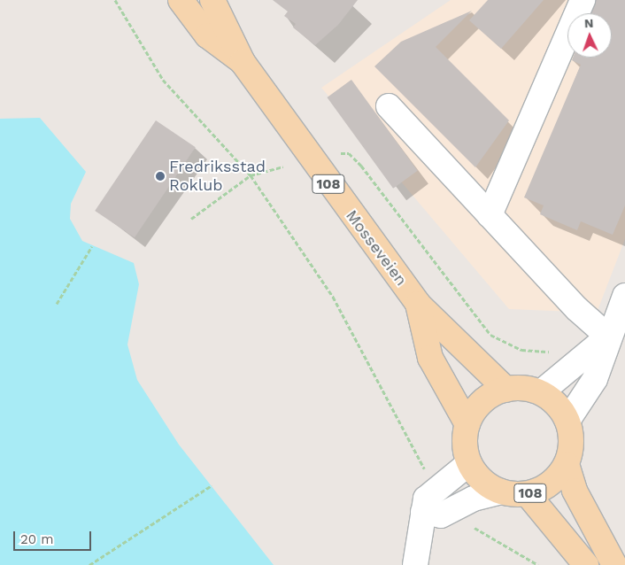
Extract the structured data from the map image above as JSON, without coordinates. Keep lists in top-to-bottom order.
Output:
{
  "streets": {
    "main road": ["108", "Mosseveien"]
  },
  "crossings": [
    ["108", "Mosseveien"]
  ],
  "places": ["Fredriksstad Roklub"],
  "scale_bar": "20 m",
  "north": "top"
}
